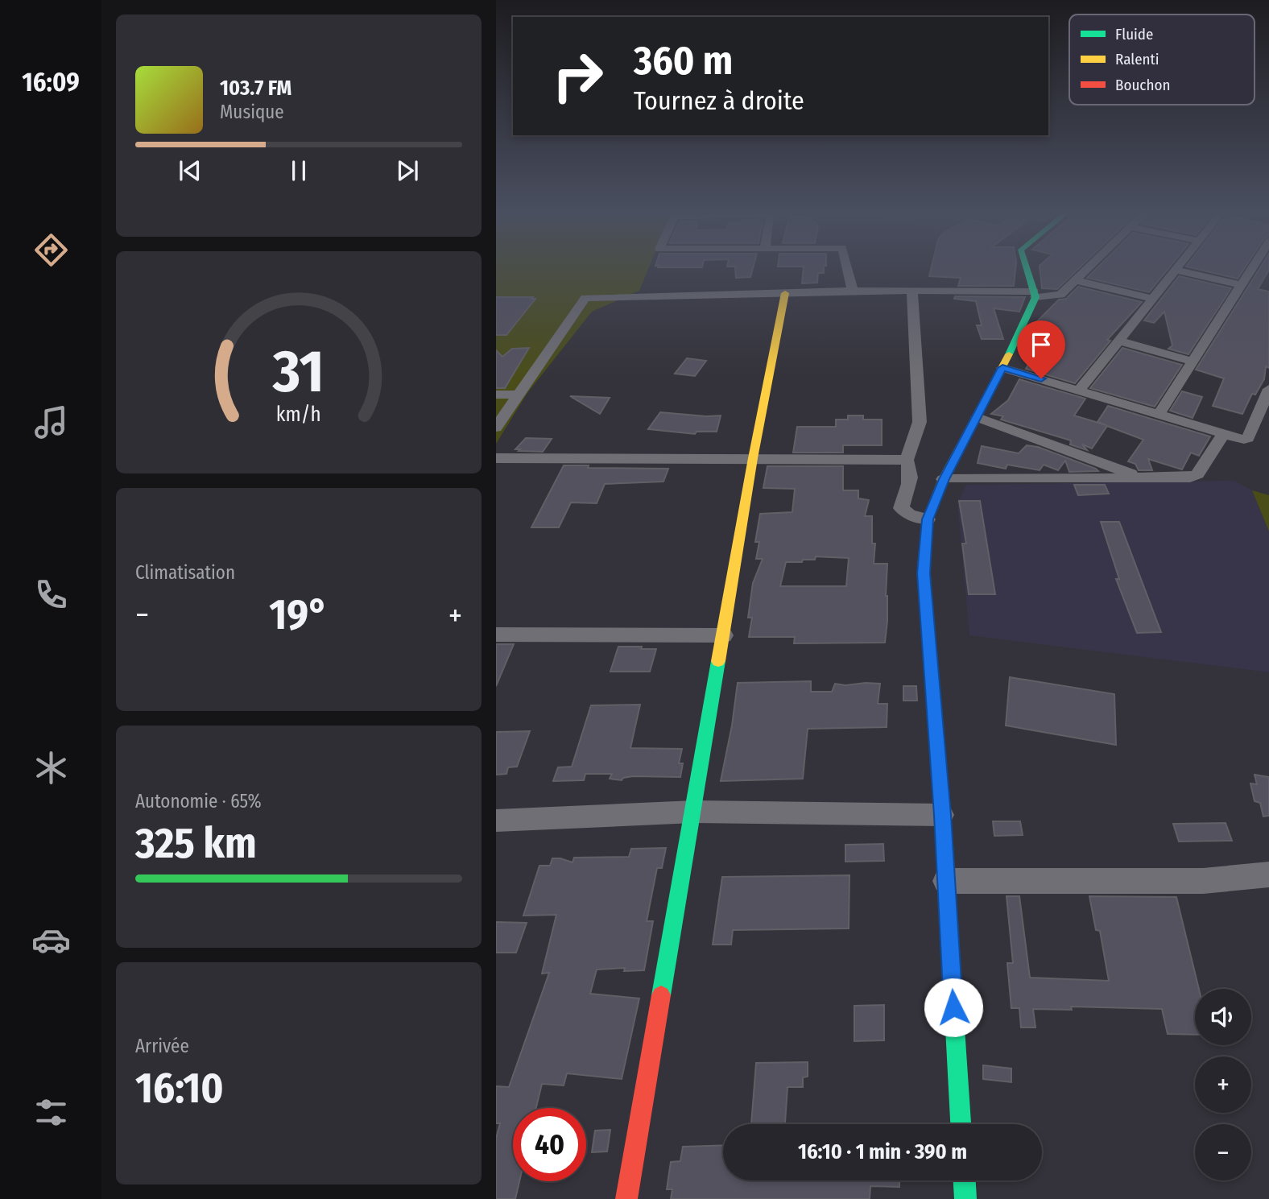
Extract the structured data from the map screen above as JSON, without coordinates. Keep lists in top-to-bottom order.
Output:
{
  "legend": ["Fluide", "Ralenti", "Bouchon"],
  "page": {
    "tabs": "16:09",
    "turn": ["360 m", "Tournez à droite"],
    "song": ["103.7 FM", "Musique"],
    "tile": [
      "Climatisation",
      ["Autonomie · 65%", "325 km"],
      ["Arrivée", "16:10"]
    ],
    "heat": ["−", "19°", "+"],
    "map_buttons": ["+", "−"],
    "limit": "40",
    "trip": "16:10 · 1 min · 390 m",
    "gauge": ["31", "km/h"]
  }
}
